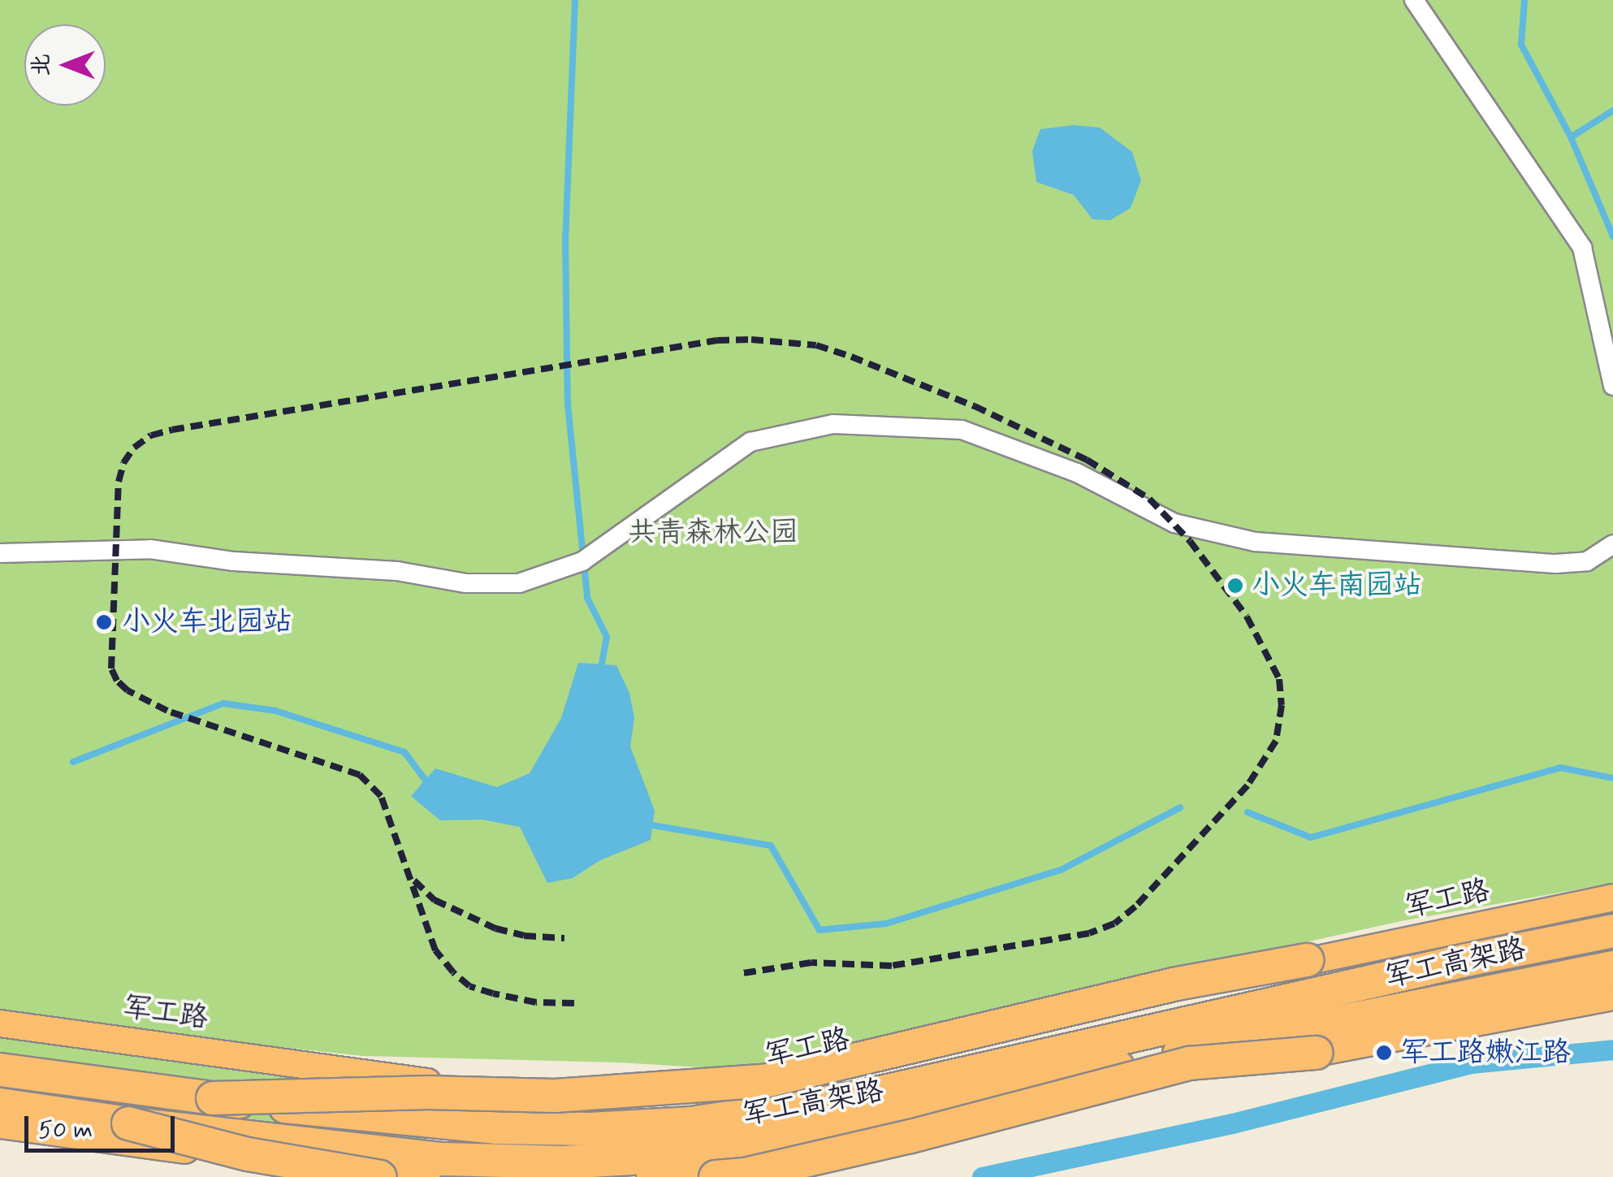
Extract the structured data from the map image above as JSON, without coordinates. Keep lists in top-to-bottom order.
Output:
{
  "streets": {
    "highway": ["军工高架路"],
    "main road": ["军工路"]
  },
  "parks": ["共青森林公园"],
  "places": ["小火车南园站", "小火车北园站", "军工路嫩江路"],
  "scale_bar": "50 m",
  "north": "left"
}
